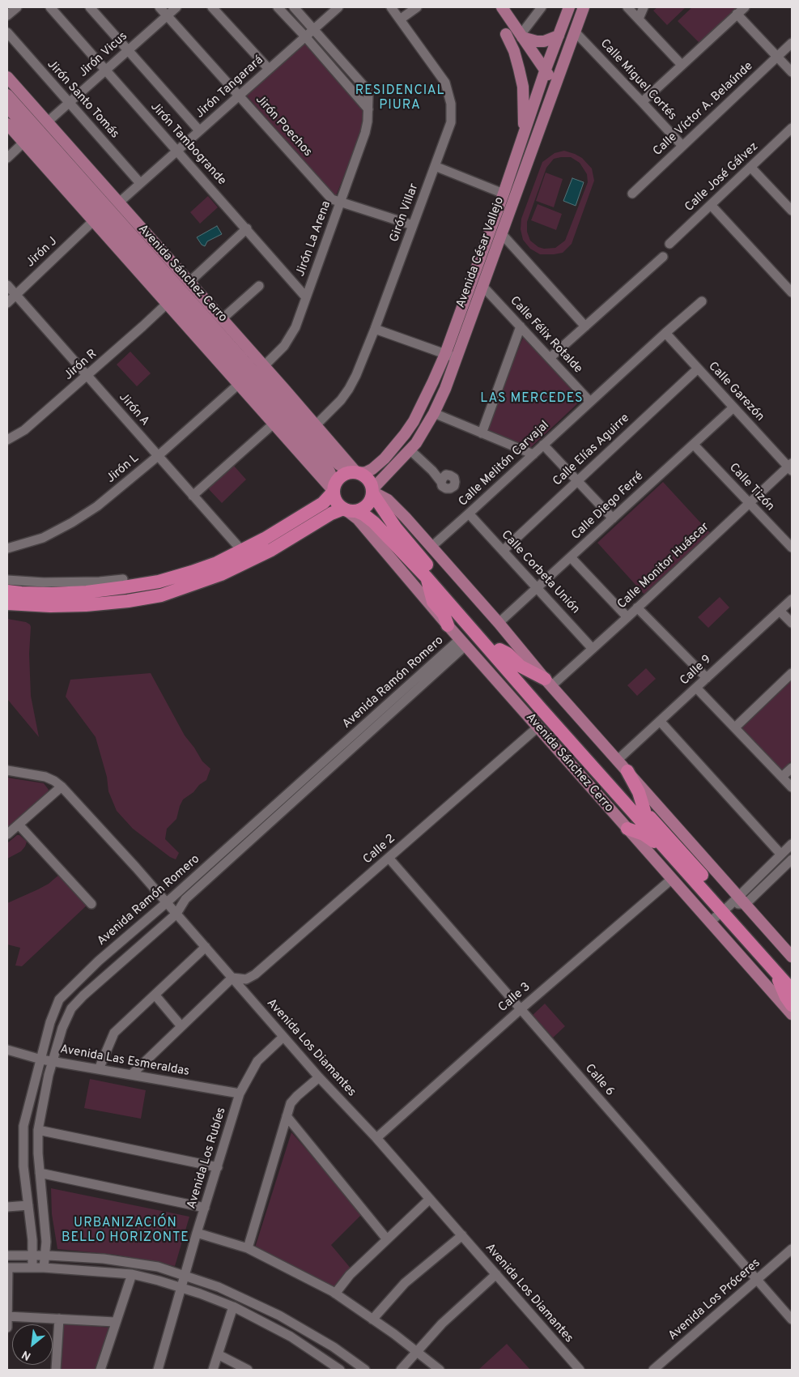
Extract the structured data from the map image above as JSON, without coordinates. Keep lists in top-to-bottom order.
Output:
{
  "streets": {
    "highway": ["Avenida Sánchez Cerro"],
    "main road": ["Avenida César Vallejo"],
    "street": [
      "Jirón Vicus",
      "Calle Miguel Cortés",
      "Jirón Tangarará",
      "Jirón Santo Tomás",
      "Calle Víctor A. Belaúnde",
      "Jirón Poechos",
      "Jirón Tambogrande",
      "Calle José Gálvez",
      "Girón Villar",
      "Jirón La Arena",
      "Jirón J",
      "Calle Félix Rotalde",
      "Jirón R",
      "Calle Garezón",
      "Jirón A",
      "Calle Elías Aguirre",
      "Calle Melitón Carvajal",
      "Jirón L",
      "Calle Tizón",
      "Calle Diego Ferré",
      "Calle Monitor Huáscar",
      "Calle Corbeta Unión",
      "Calle 9",
      "Avenida Ramón Romero",
      "Calle 2",
      "Calle 3",
      "Avenida Los Diamantes",
      "Avenida Las Esmeraldas",
      "Calle 6",
      "Avenida Los Rubíes",
      "Avenida Los Próceres"
    ]
  },
  "crossings": [
    ["Jirón Vicus", "Jirón Santo Tomás"],
    ["Jirón Vicus", "Jirón Poechos"],
    ["Jirón Vicus", "Jirón Tambogrande"],
    ["Jirón Vicus", "Avenida Sánchez Cerro"],
    ["Calle Miguel Cortés", "Calle Víctor A. Belaúnde"],
    ["Calle Miguel Cortés", "Avenida César Vallejo"],
    ["Jirón Tangarará", "Jirón Santo Tomás"],
    ["Jirón Tangarará", "Jirón Poechos"],
    ["Jirón Tangarará", "Jirón Tambogrande"],
    ["Jirón Tangarará", "Jirón La Arena"],
    ["Jirón Tangarará", "Avenida Sánchez Cerro"],
    ["Jirón Poechos", "Girón Villar"],
    ["Jirón Poechos", "Jirón La Arena"],
    ["Jirón Tambogrande", "Jirón La Arena"],
    ["Girón Villar", "Avenida Sánchez Cerro"],
    ["Jirón La Arena", "Avenida Sánchez Cerro"],
    ["Jirón J", "Jirón A"],
    ["Avenida César Vallejo", "Avenida Sánchez Cerro"],
    ["Avenida César Vallejo", "Calle Félix Rotalde"],
    ["Avenida Sánchez Cerro", "Calle Melitón Carvajal"],
    ["Avenida Sánchez Cerro", "Calle Diego Ferré"],
    ["Avenida Sánchez Cerro", "Calle Monitor Huáscar"],
    ["Avenida Sánchez Cerro", "Calle 9"],
    ["Avenida Sánchez Cerro", "Avenida Ramón Romero"],
    ["Avenida Sánchez Cerro", "Calle 2"],
    ["Avenida Sánchez Cerro", "Calle 3"],
    ["Calle Félix Rotalde", "Calle Melitón Carvajal"],
    ["Jirón R", "Jirón A"],
    ["Calle Garezón", "Calle Elías Aguirre"],
    ["Calle Garezón", "Calle Melitón Carvajal"],
    ["Calle Garezón", "Calle Diego Ferré"],
    ["Calle Garezón", "Calle Monitor Huáscar"],
    ["Jirón A", "Jirón L"],
    ["Calle Elías Aguirre", "Calle Corbeta Unión"],
    ["Calle Melitón Carvajal", "Calle Corbeta Unión"],
    ["Calle Tizón", "Calle Diego Ferré"],
    ["Calle Tizón", "Calle Monitor Huáscar"],
    ["Calle Diego Ferré", "Calle Corbeta Unión"],
    ["Calle Monitor Huáscar", "Calle Corbeta Unión"],
    ["Avenida Ramón Romero", "Avenida Los Diamantes"],
    ["Avenida Ramón Romero", "Avenida Las Esmeraldas"],
    ["Calle 2", "Avenida Los Diamantes"],
    ["Calle 2", "Calle 6"],
    ["Calle 3", "Avenida Los Diamantes"],
    ["Calle 3", "Calle 6"],
    ["Avenida Los Diamantes", "Avenida Los Rubíes"],
    ["Avenida Las Esmeraldas", "Avenida Los Rubíes"],
    ["Calle 6", "Avenida Los Próceres"]
  ],
  "districts": ["RESIDENCIAL PIURA", "LAS MERCEDES", "URBANIZACIÓN BELLO HORIZONTE"],
  "north": "bottom left"
}
